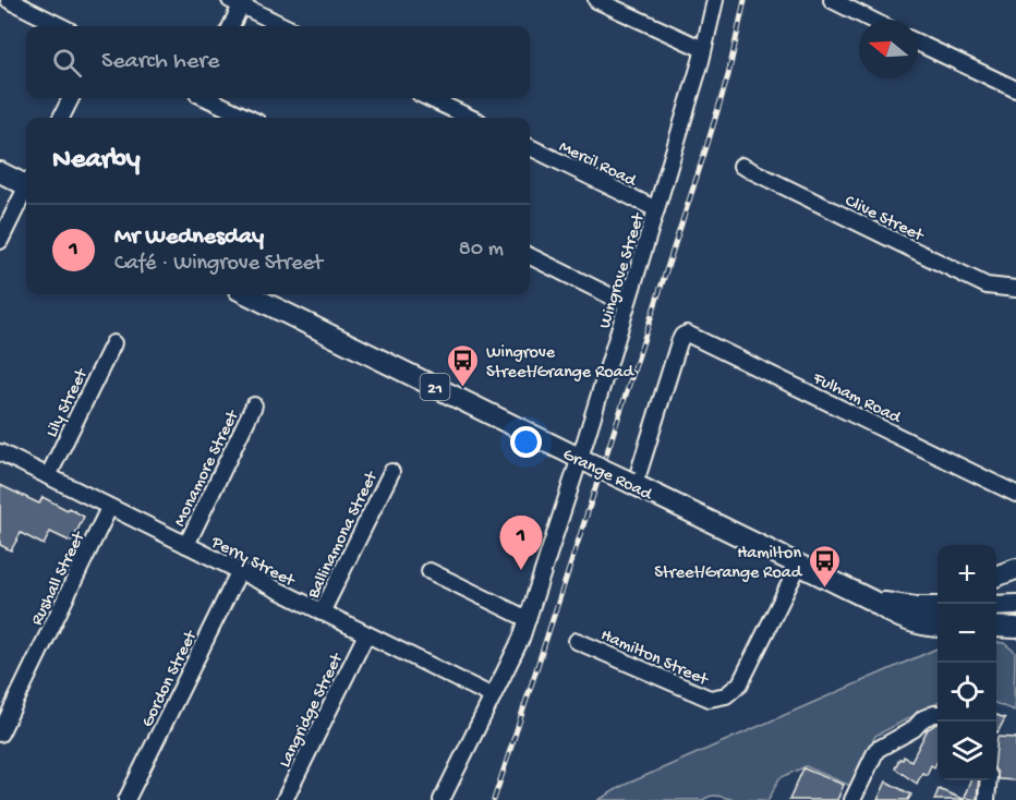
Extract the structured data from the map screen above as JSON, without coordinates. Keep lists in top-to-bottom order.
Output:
{
  "streets": {
    "main road": ["21", "Grange Road"],
    "street": [
      "Mercil Road",
      "Clive Street",
      "Wingrove Street",
      "Fulham Road",
      "Lily Street",
      "Monamore Street",
      "Ballinamona Street",
      "Perry Street",
      "Rushall Street",
      "Hamilton Street",
      "Gordon Street",
      "Langridge Street"
    ]
  },
  "crossings": [
    ["Mercil Road", "Wingrove Street"],
    ["Wingrove Street", "Grange Road"],
    ["Wingrove Street", "Perry Street"],
    ["Fulham Road", "Grange Road"],
    ["Lily Street", "Perry Street"],
    ["Monamore Street", "Perry Street"],
    ["Grange Road", "Hamilton Street"],
    ["Ballinamona Street", "Perry Street"],
    ["Perry Street", "Rushall Street"],
    ["Perry Street", "Gordon Street"],
    ["Perry Street", "Langridge Street"]
  ],
  "places": {
    "bus stop": ["Wingrove Street/Grange Road", "Hamilton Street/Grange Road"]
  },
  "north": "left",
  "page": {
    "search": "Search here",
    "heading": "Nearby",
    "list": [
      {
        "mark": "1",
        "name": "Mr Wednesday",
        "note": "Café · Wingrove Street",
        "value": "80 m"
      }
    ],
    "pins": "1",
    "map_buttons": ["+", "−"]
  }
}
